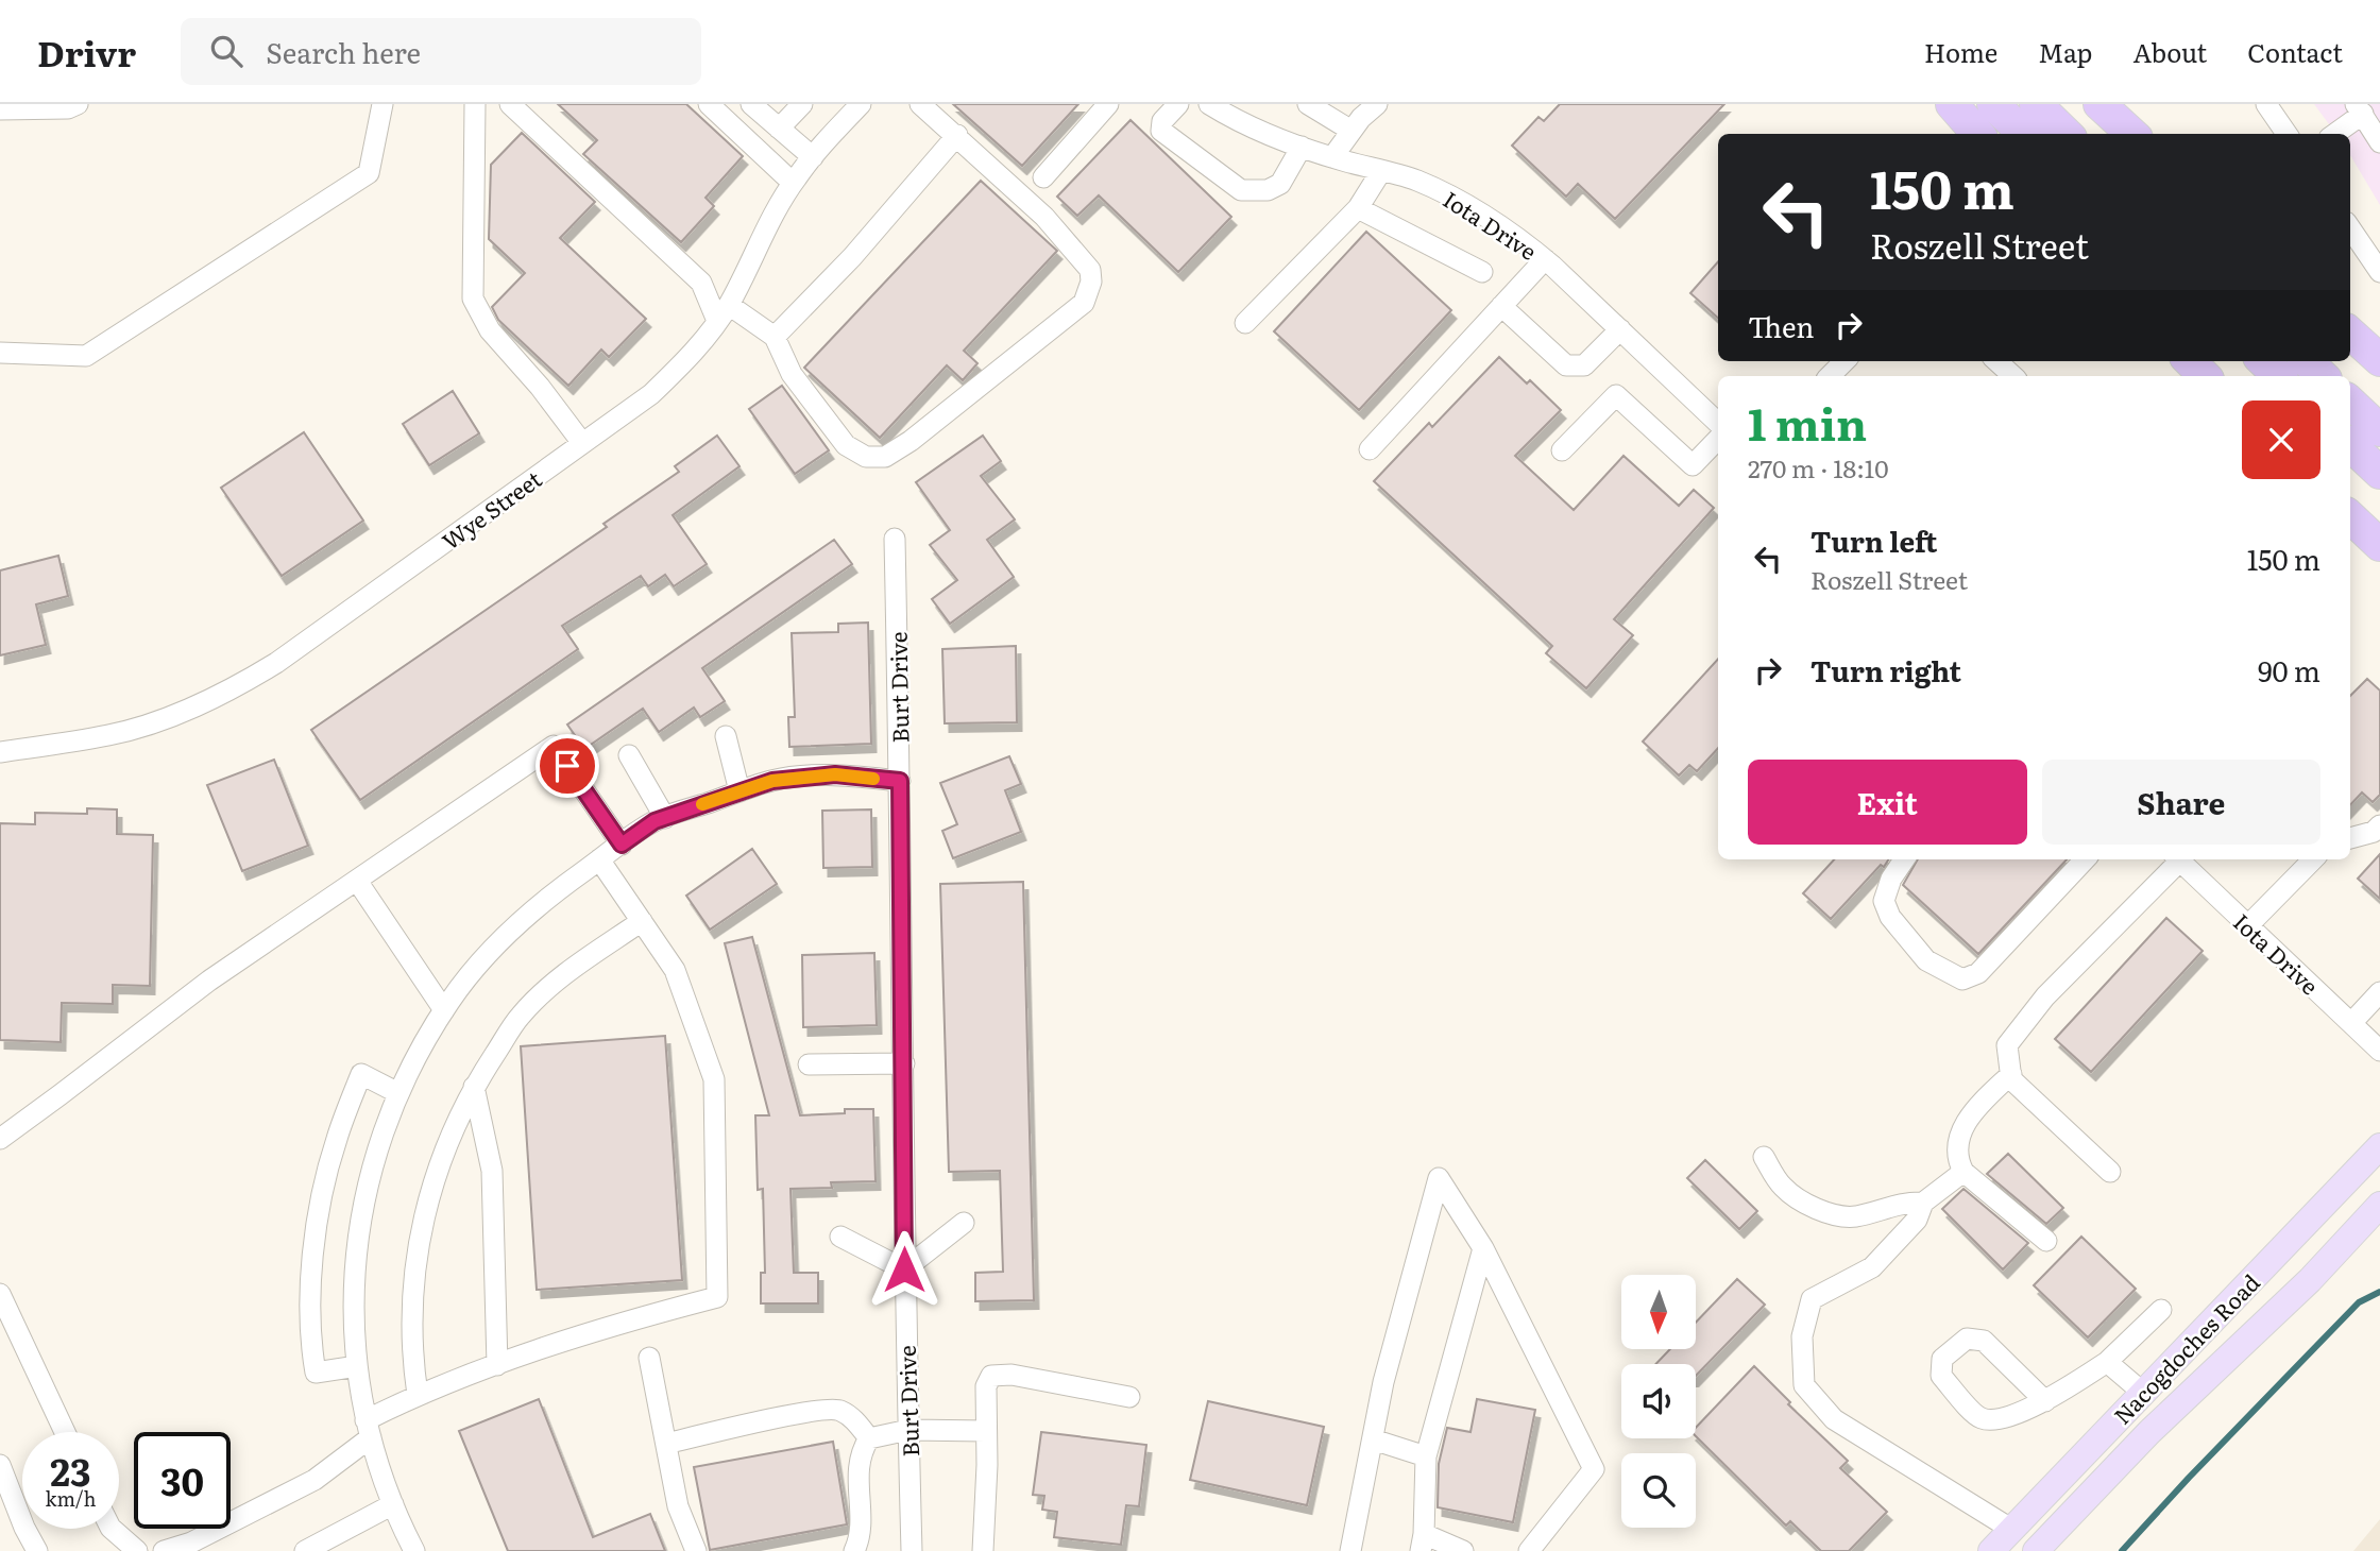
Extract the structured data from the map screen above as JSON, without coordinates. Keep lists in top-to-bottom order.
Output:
{
  "streets": {
    "main road": ["Nacogdoches Road"],
    "street": ["Iota Drive", "Wye Street", "Burt Drive"]
  },
  "north": "bottom",
  "page": {
    "header": "Drivr",
    "search": "Search here",
    "nav": [
      "Home",
      "Map",
      "About",
      "Contact"
    ],
    "turn": ["150 m", "Roszell Street"],
    "then": "Then",
    "heading": ["1 min", "270 m · 18:10"],
    "list": [
      {
        "name": "Turn left",
        "note": "Roszell Street",
        "value": "150 m"
      },
      {
        "name": "Turn right",
        "value": "90 m"
      }
    ],
    "buttons": ["Exit", "Share"],
    "speed": "23 km/h",
    "limit": "30"
  }
}
